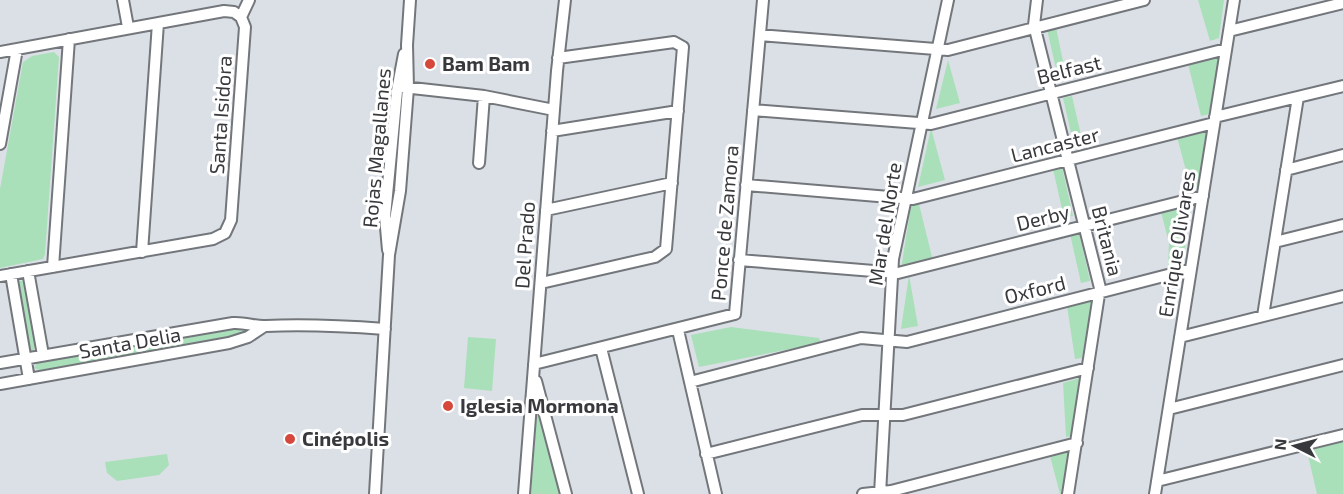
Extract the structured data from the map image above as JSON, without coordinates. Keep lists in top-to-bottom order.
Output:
{
  "streets": {
    "street": [
      "Belfast",
      "Santa Isidora",
      "Lancaster",
      "Rojas Magallanes",
      "Derby",
      "Ponce de Zamora",
      "Mar del Norte",
      "Britania",
      "Enrique Olivares",
      "Del Prado",
      "Oxford",
      "Santa Delia"
    ]
  },
  "crossings": [
    ["Belfast", "Ponce de Zamora"],
    ["Belfast", "Mar del Norte"],
    ["Belfast", "Britania"],
    ["Belfast", "Enrique Olivares"],
    ["Lancaster", "Ponce de Zamora"],
    ["Lancaster", "Mar del Norte"],
    ["Lancaster", "Britania"],
    ["Lancaster", "Enrique Olivares"],
    ["Rojas Magallanes", "Santa Delia"],
    ["Derby", "Ponce de Zamora"],
    ["Derby", "Mar del Norte"],
    ["Derby", "Britania"],
    ["Derby", "Enrique Olivares"],
    ["Ponce de Zamora", "Del Prado"],
    ["Mar del Norte", "Oxford"],
    ["Britania", "Oxford"],
    ["Enrique Olivares", "Oxford"]
  ],
  "places": ["Bam Bam", "Iglesia Mormona", "Cinépolis"],
  "north": "left"
}
